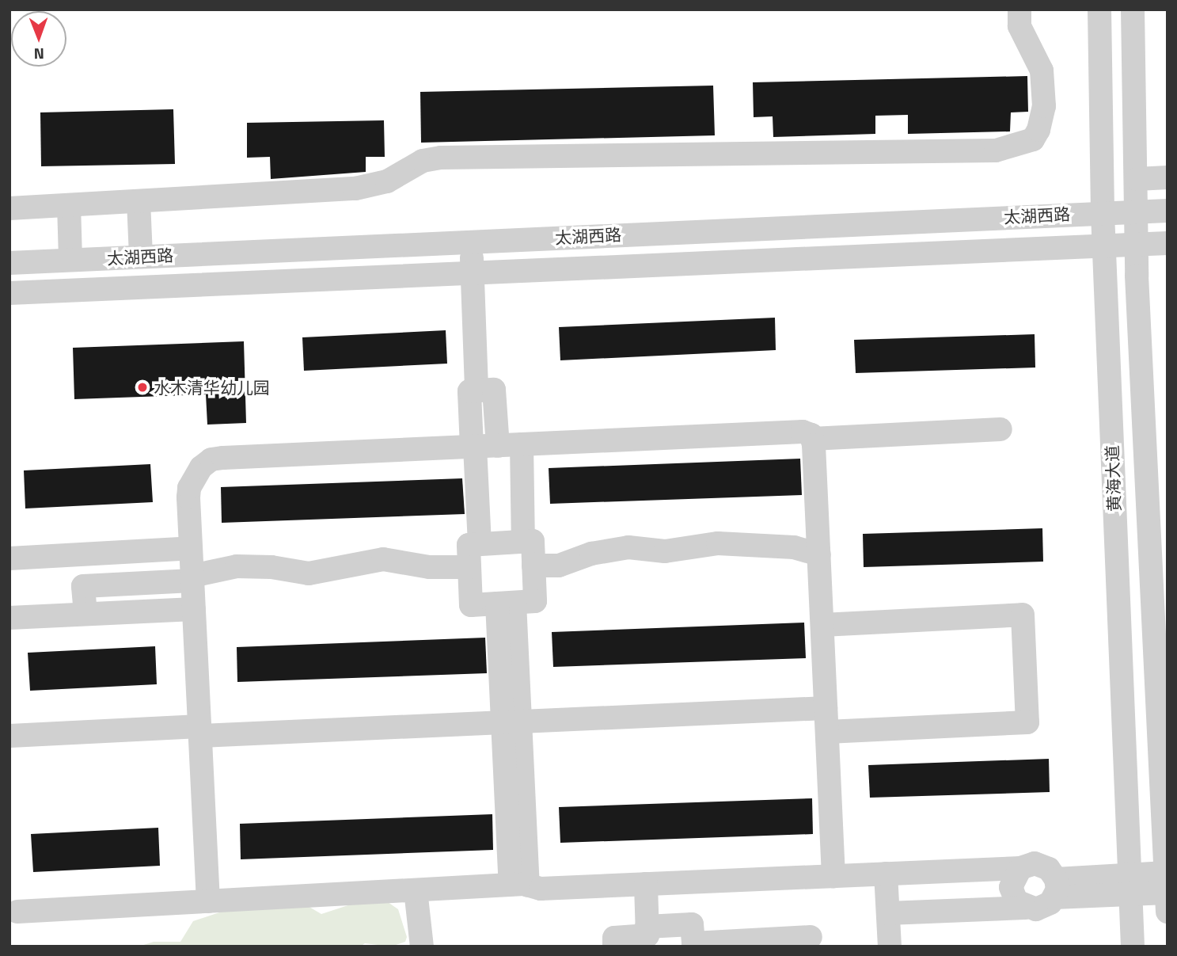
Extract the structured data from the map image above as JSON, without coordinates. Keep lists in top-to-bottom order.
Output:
{
  "streets": {
    "street": ["太湖西路", "黄海大道"]
  },
  "crossings": [
    ["太湖西路", "黄海大道"]
  ],
  "places": ["水木清华幼儿园"],
  "north": "bottom"
}
